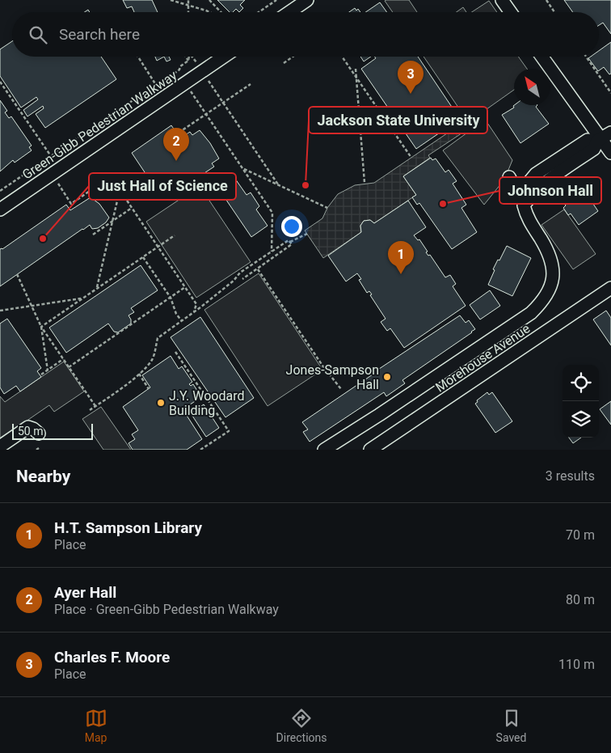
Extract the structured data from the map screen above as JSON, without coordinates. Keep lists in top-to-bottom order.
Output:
{
  "streets": {
    "street": ["Green-Gibb Pedestrian Walkway", "Morehouse Avenue"]
  },
  "places": [
    "Jackson State University",
    "Johnson Hall",
    "Just Hall of Science",
    "Jones-Sampson Hall",
    "J.Y. Woodard Building"
  ],
  "scale_bar": "50 m",
  "north": "top left",
  "page": {
    "search": "Search here",
    "pins": ["3", "2", "1"],
    "scale": "50 m",
    "heading": ["Nearby", "3 results"],
    "list": [
      {
        "mark": "1",
        "name": "H.T. Sampson Library",
        "note": "Place",
        "value": "70 m"
      },
      {
        "mark": "2",
        "name": "Ayer Hall",
        "note": "Place · Green-Gibb Pedestrian Walkway",
        "value": "80 m"
      },
      {
        "mark": "3",
        "name": "Charles F. Moore",
        "note": "Place",
        "value": "110 m"
      }
    ],
    "nav": ["Map", "Directions", "Saved"]
  }
}
